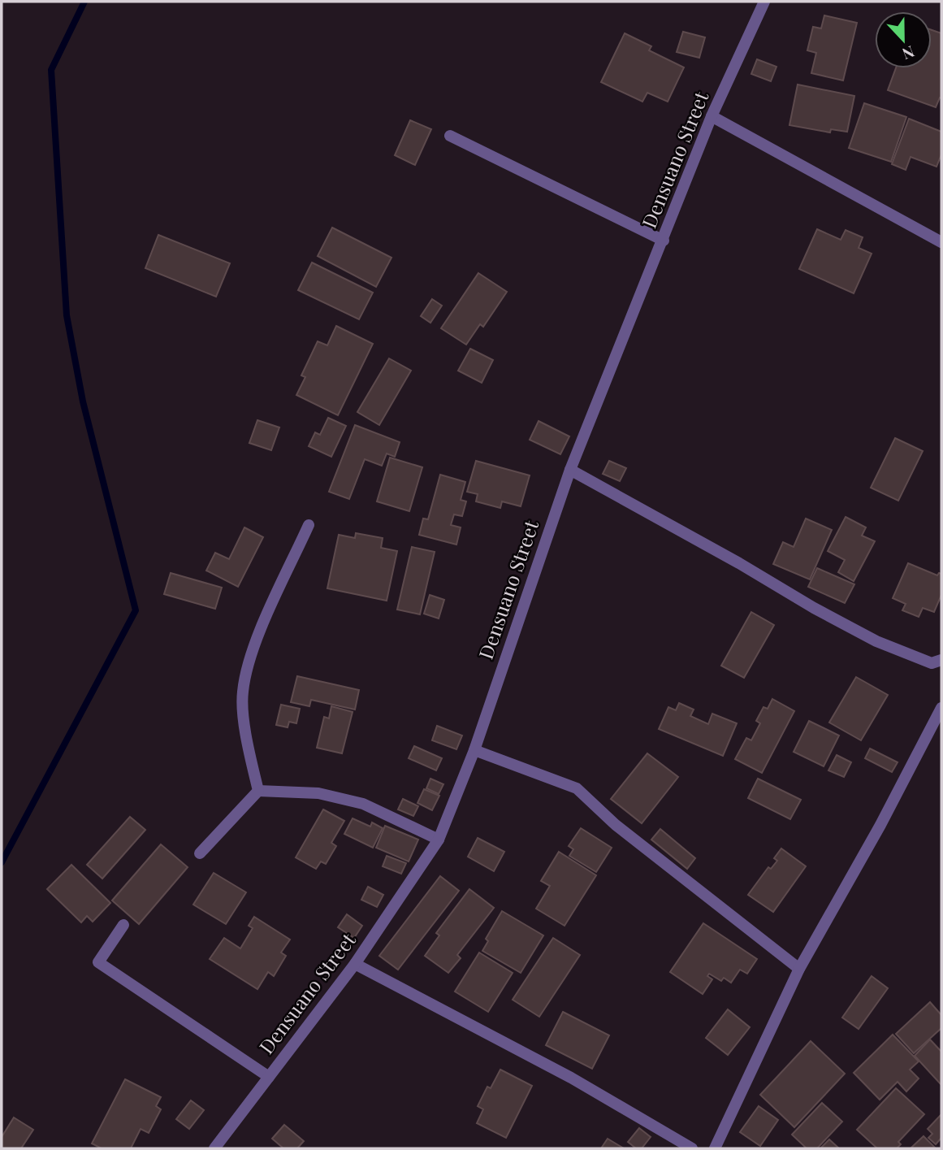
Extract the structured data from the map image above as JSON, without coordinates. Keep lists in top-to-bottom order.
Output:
{
  "streets": {
    "street": ["Densuano Street"]
  },
  "north": "bottom"
}
